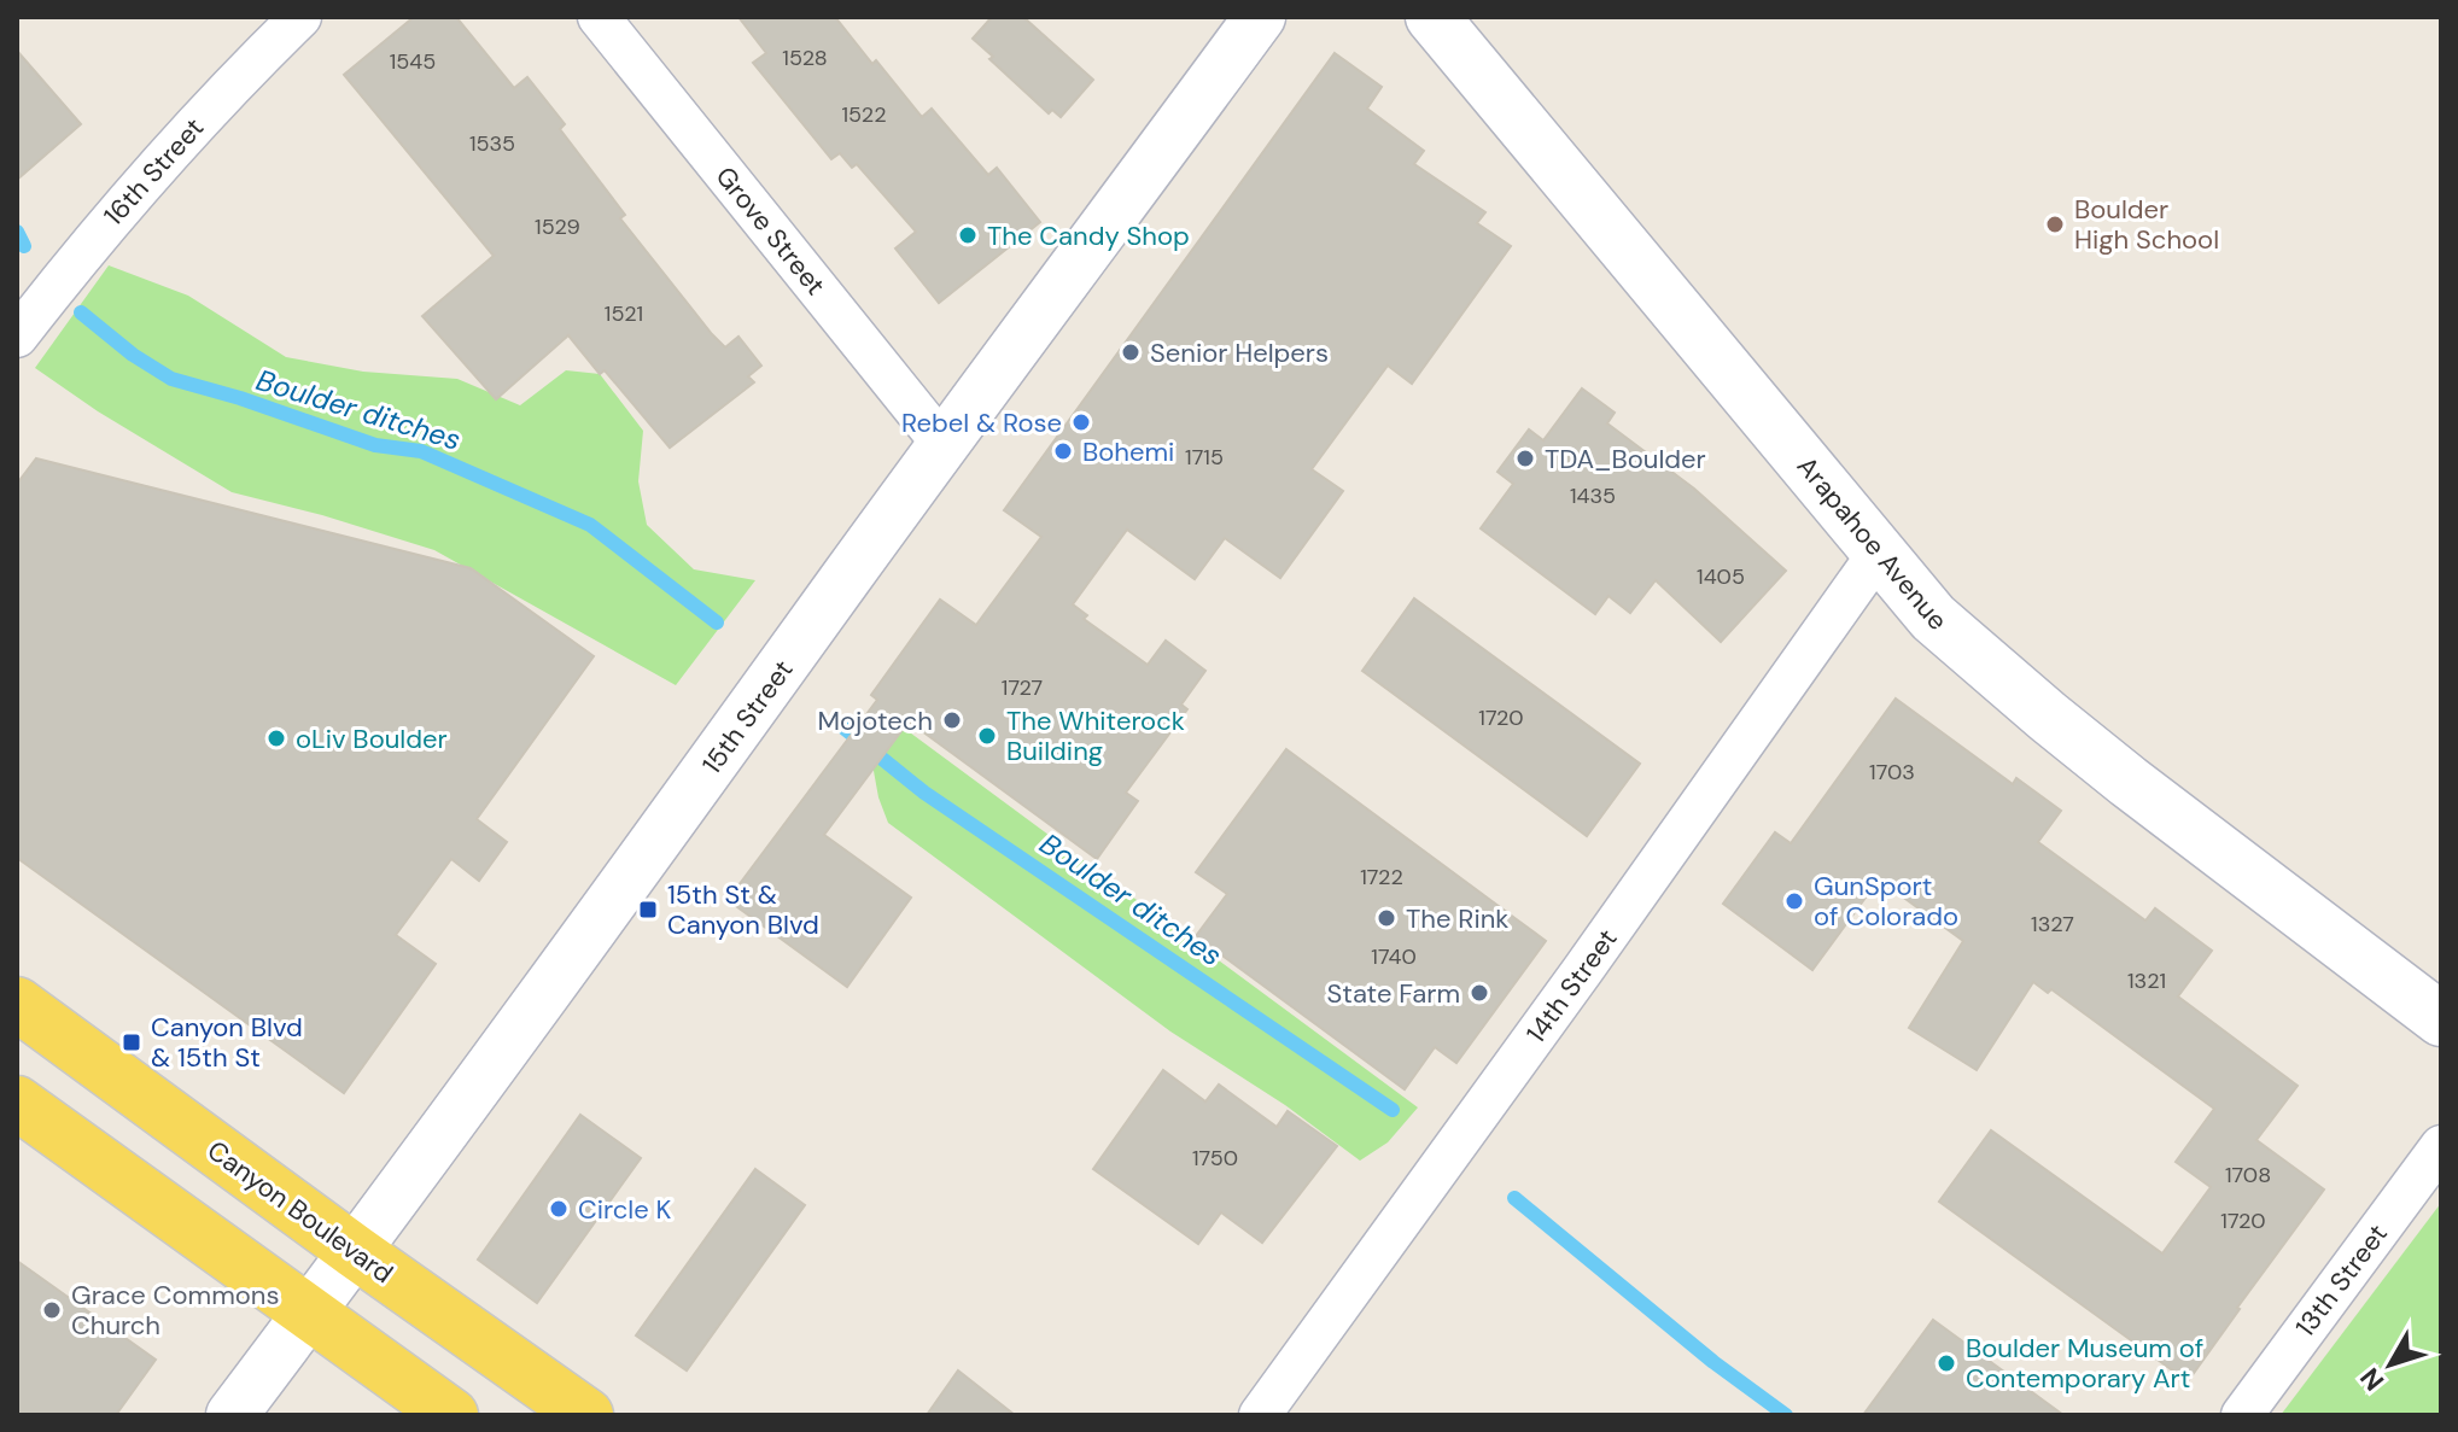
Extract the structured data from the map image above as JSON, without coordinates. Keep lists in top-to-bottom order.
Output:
{
  "streets": {
    "main road": ["Arapahoe Avenue", "Canyon Boulevard"],
    "street": [
      "16th Street",
      "Grove Street",
      "15th Street",
      "14th Street",
      "13th Street"
    ]
  },
  "crossings": [
    ["Grove Street", "15th Street"],
    ["Arapahoe Avenue", "14th Street"],
    ["15th Street", "Canyon Boulevard"]
  ],
  "water": ["Boulder ditches"],
  "places": {
    "other": [
      "Boulder High School",
      "The Candy Shop",
      "Senior Helpers",
      "Rebel & Rose",
      "Bohemi",
      "TDA_Boulder",
      "Mojotech",
      "The Whiterock Building",
      "oLiv Boulder",
      "GunSport of Colorado",
      "The Rink",
      "State Farm",
      "Circle K",
      "Grace Commons Church",
      "Boulder Museum of Contemporary Art"
    ],
    "transit": ["15th St & Canyon Blvd", "Canyon Blvd & 15th St"]
  },
  "house_numbers": [
    "1528",
    "1545",
    "1522",
    "1535",
    "1529",
    "1521",
    "1715",
    "1435",
    "1405",
    "1727",
    "1720",
    "1703",
    "1722",
    "1327",
    "1740",
    "1321",
    "1750",
    "1708",
    "1720"
  ],
  "north": "bottom left"
}
